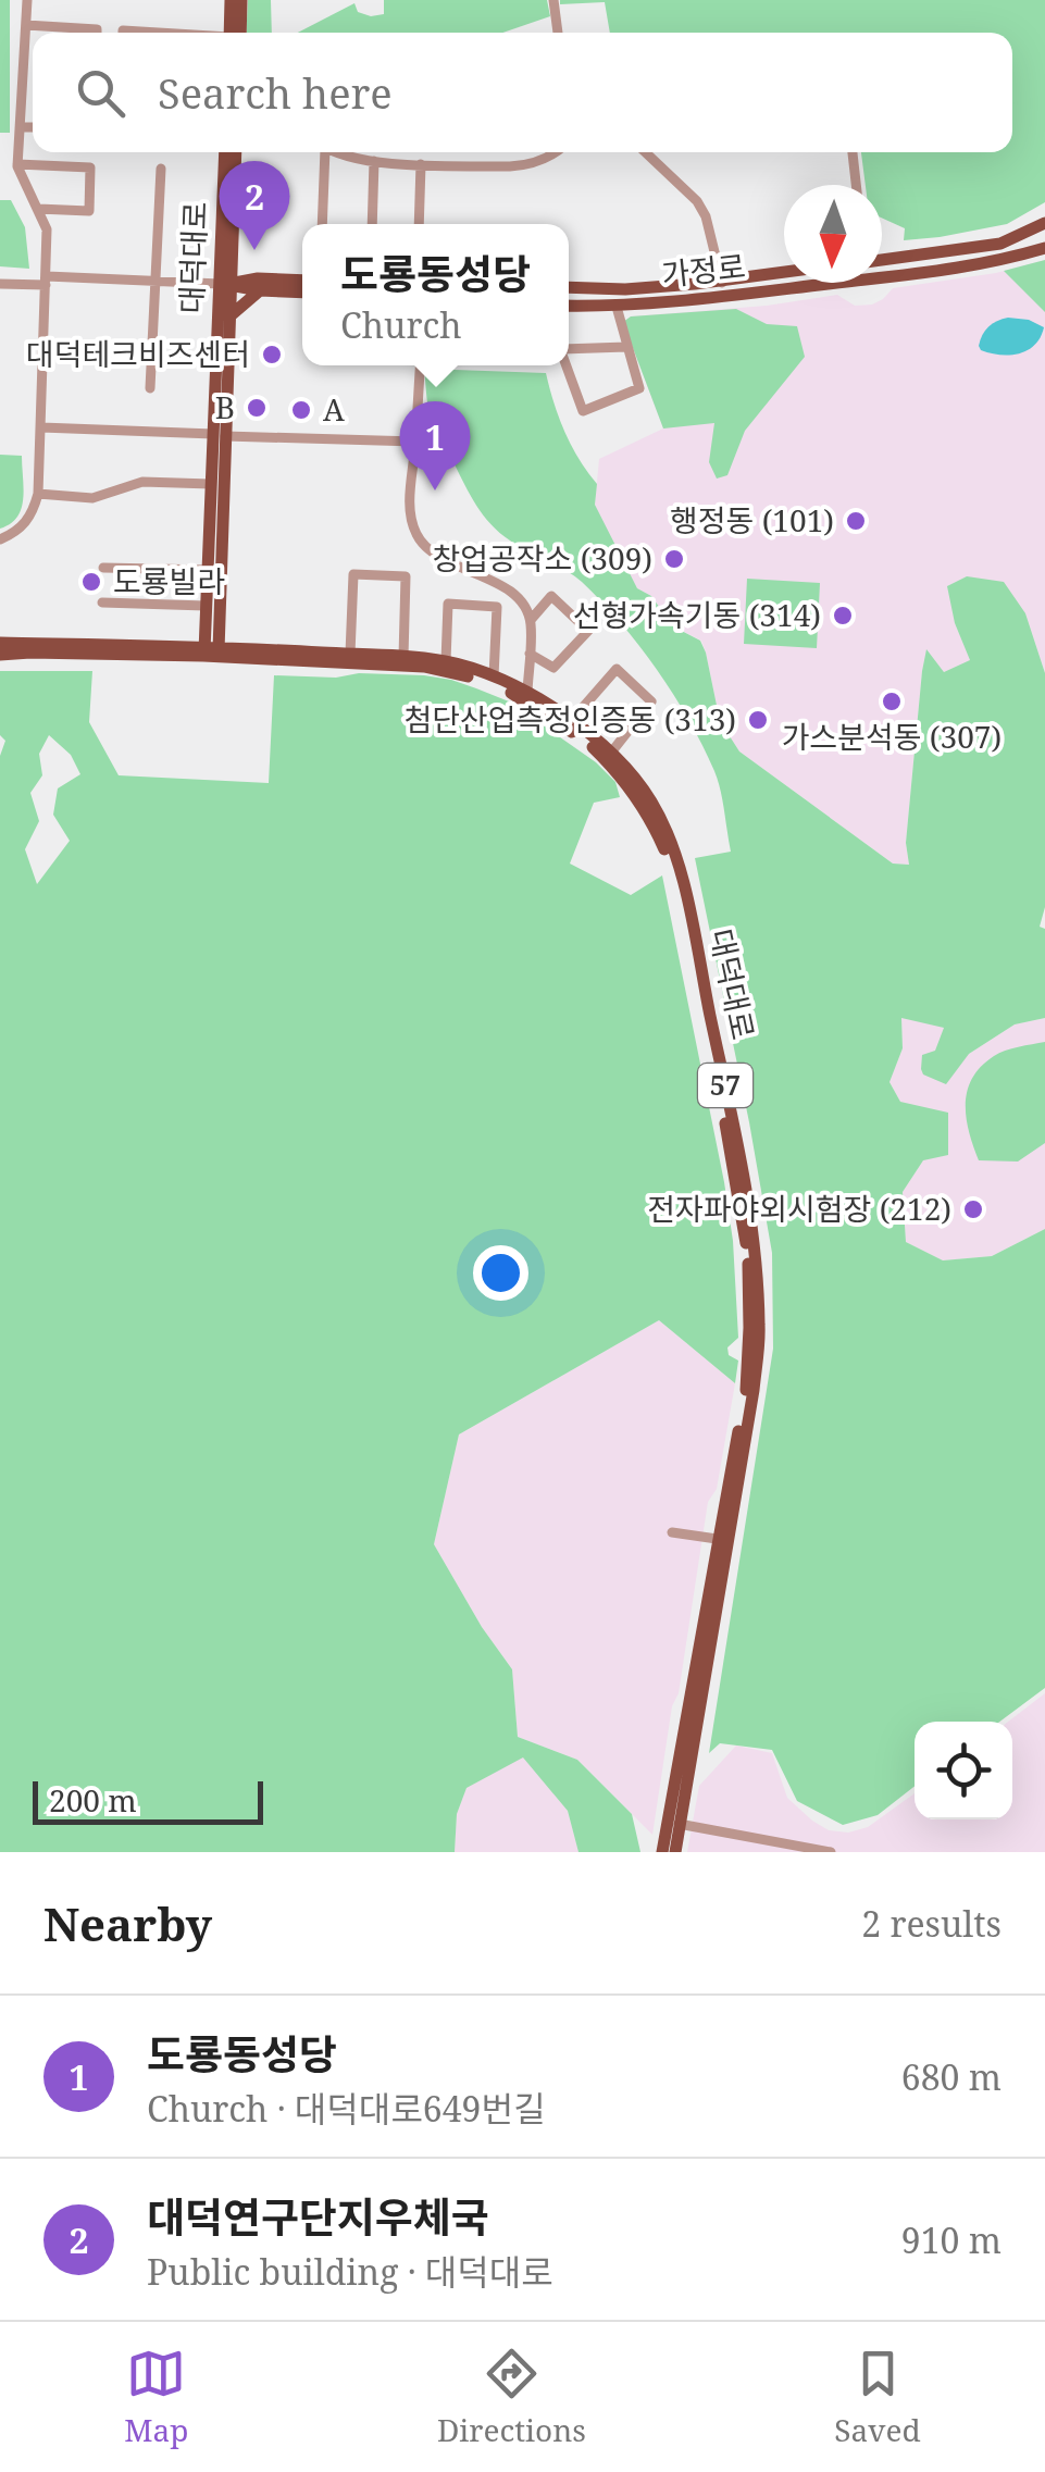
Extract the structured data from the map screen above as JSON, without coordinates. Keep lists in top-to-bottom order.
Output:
{
  "streets": {
    "main road": ["대덕대로", "가정로", "57"]
  },
  "places": [
    "대덕테크비즈센터",
    "B",
    "A",
    "행정동 (101)",
    "창업공작소 (309)",
    "도룡빌라",
    "선형가속기동 (314)",
    "가스분석동 (307)",
    "첨단산업측정인증동 (313)",
    "전자파야외시험장 (212)"
  ],
  "scale_bar": "200 m",
  "north": "bottom",
  "page": {
    "search": "Search here",
    "pins": ["2", "1"],
    "popup": ["도룡동성당", "Church"],
    "scale": "200 m",
    "heading": ["Nearby", "2 results"],
    "list": [
      {
        "mark": "1",
        "name": "도룡동성당",
        "note": "Church · 대덕대로649번길",
        "value": "680 m"
      },
      {
        "mark": "2",
        "name": "대덕연구단지우체국",
        "note": "Public building · 대덕대로",
        "value": "910 m"
      }
    ],
    "nav": ["Map", "Directions", "Saved"]
  }
}
